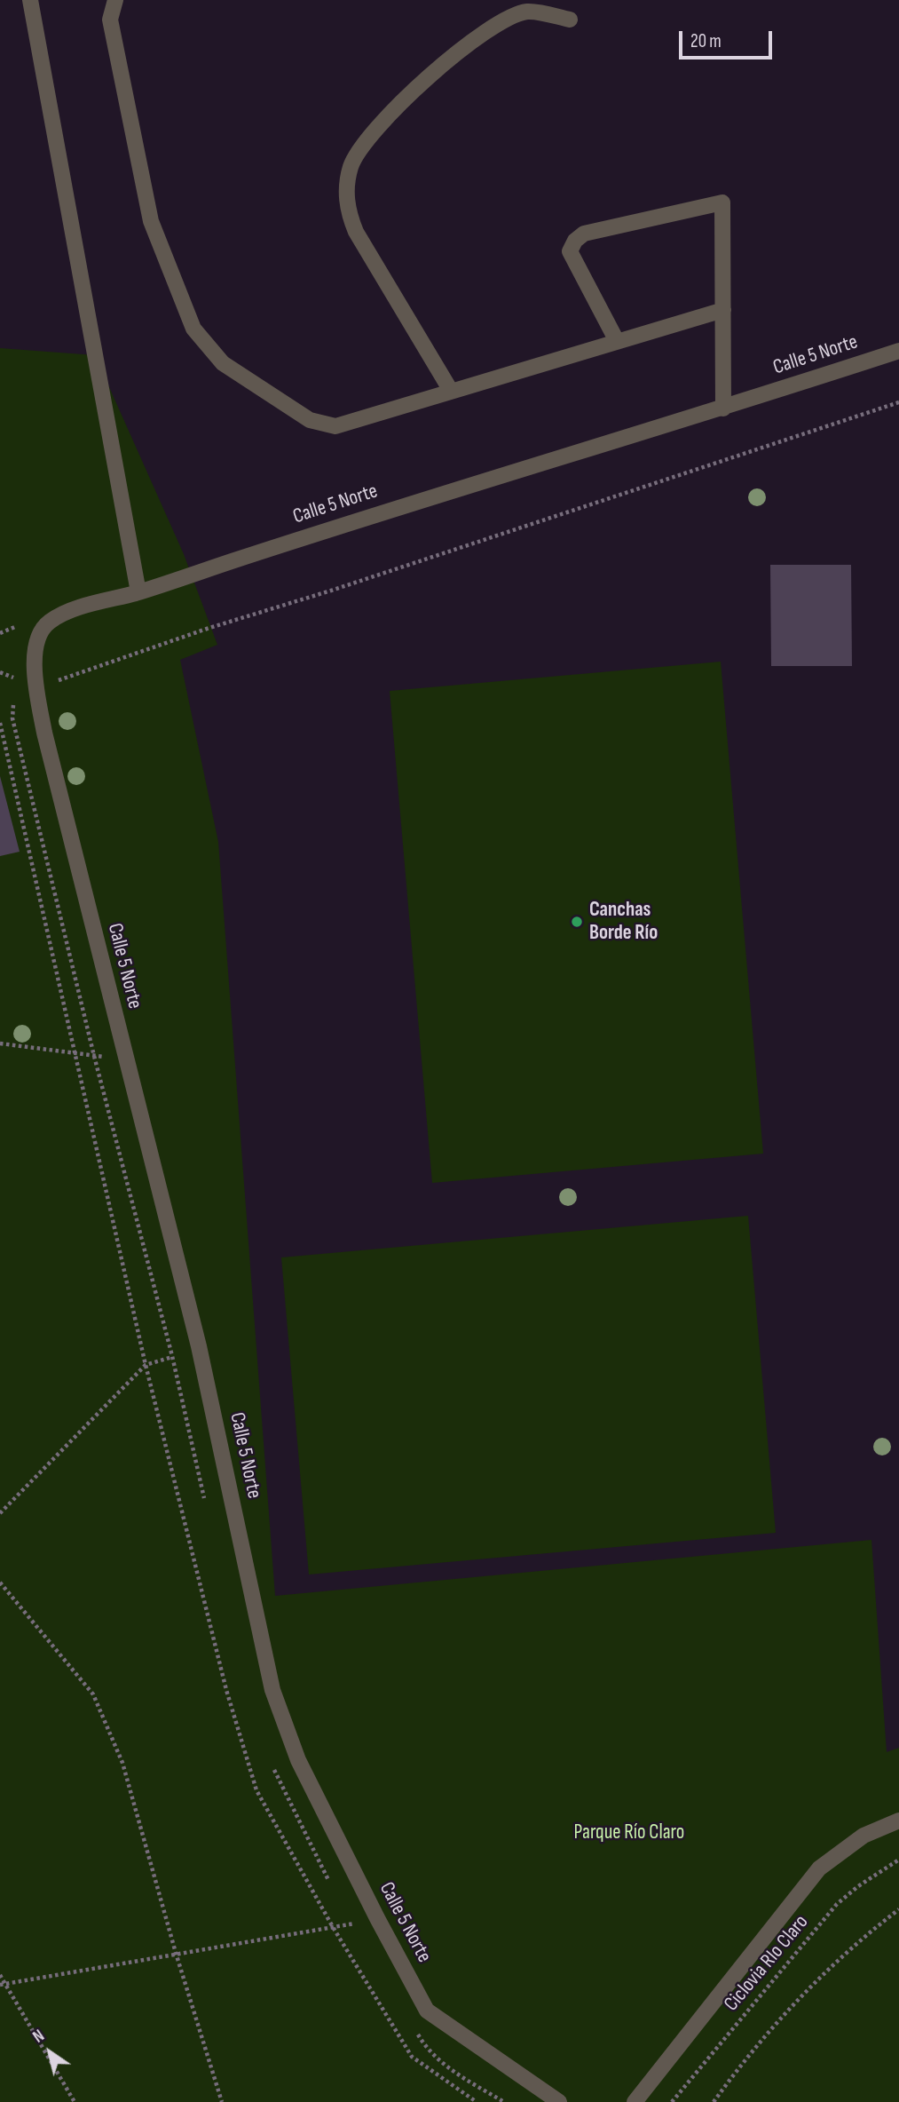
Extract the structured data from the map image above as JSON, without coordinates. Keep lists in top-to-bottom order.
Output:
{
  "streets": {
    "street": ["Calle 5 Norte"],
    "path": ["Ciclovia RIo Claro"]
  },
  "parks": ["Parque Río Claro"],
  "places": ["Canchas Borde Río"],
  "scale_bar": "20 m",
  "north": "top left"
}
